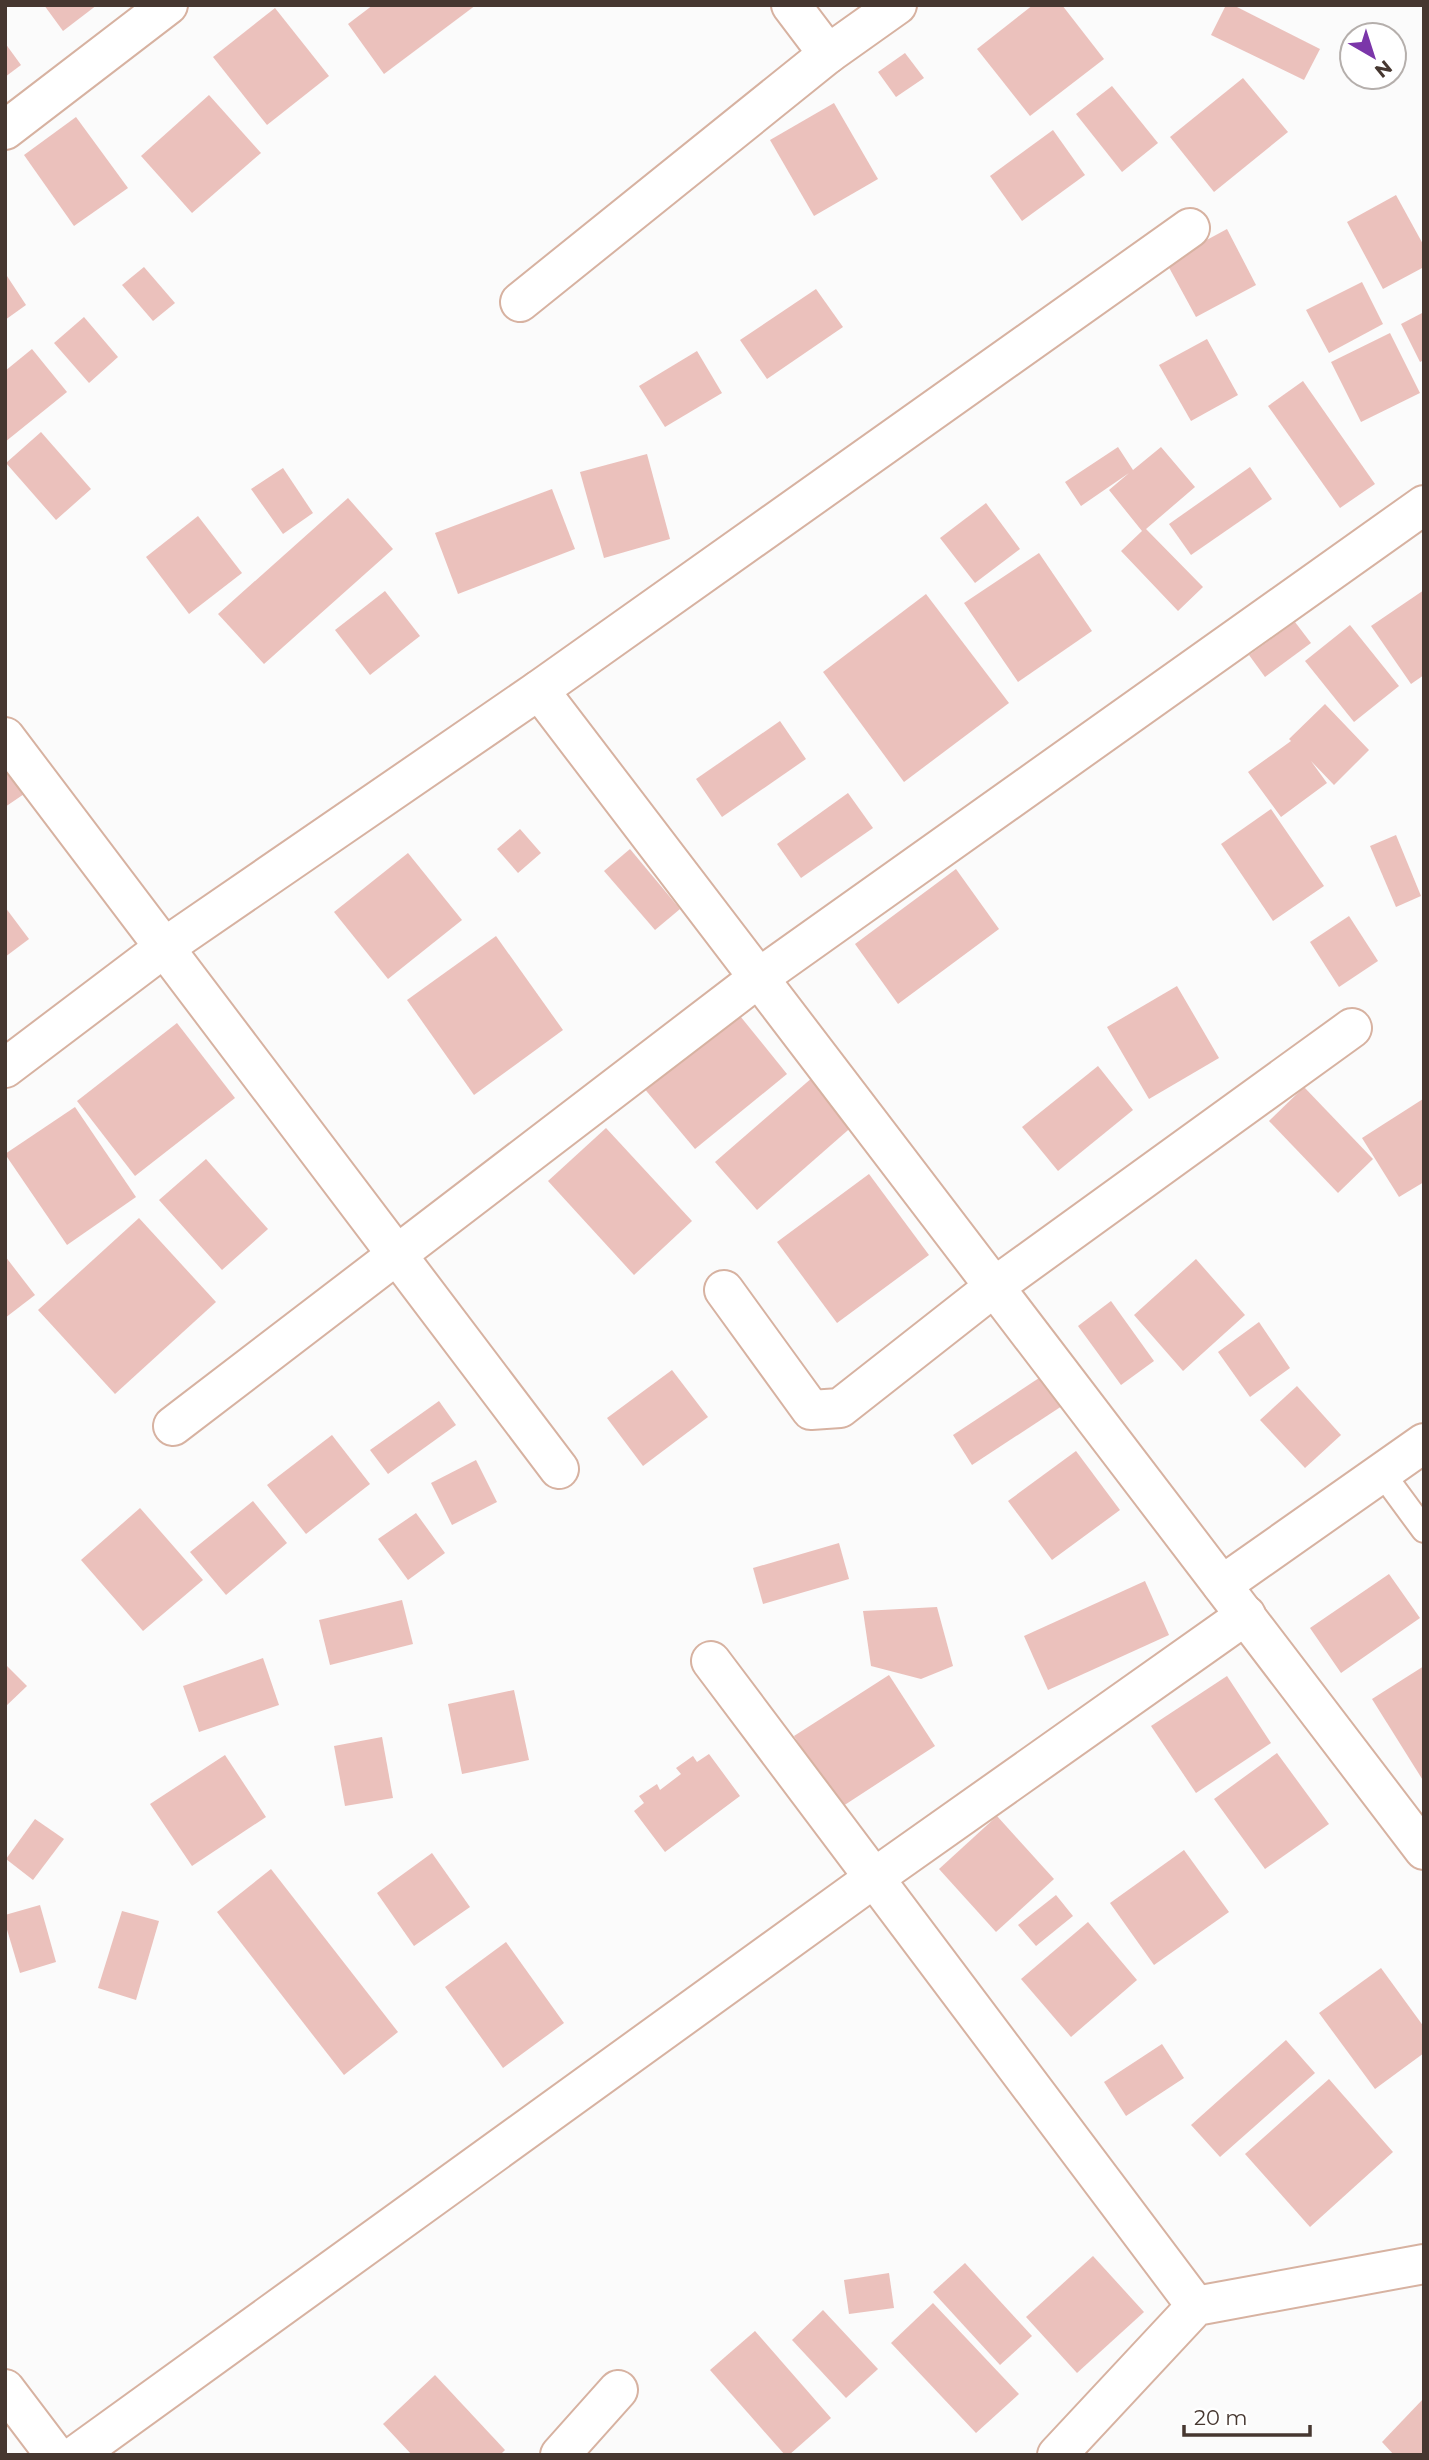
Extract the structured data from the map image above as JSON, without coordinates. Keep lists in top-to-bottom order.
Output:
{
  "scale_bar": "20 m",
  "north": "bottom right"
}
